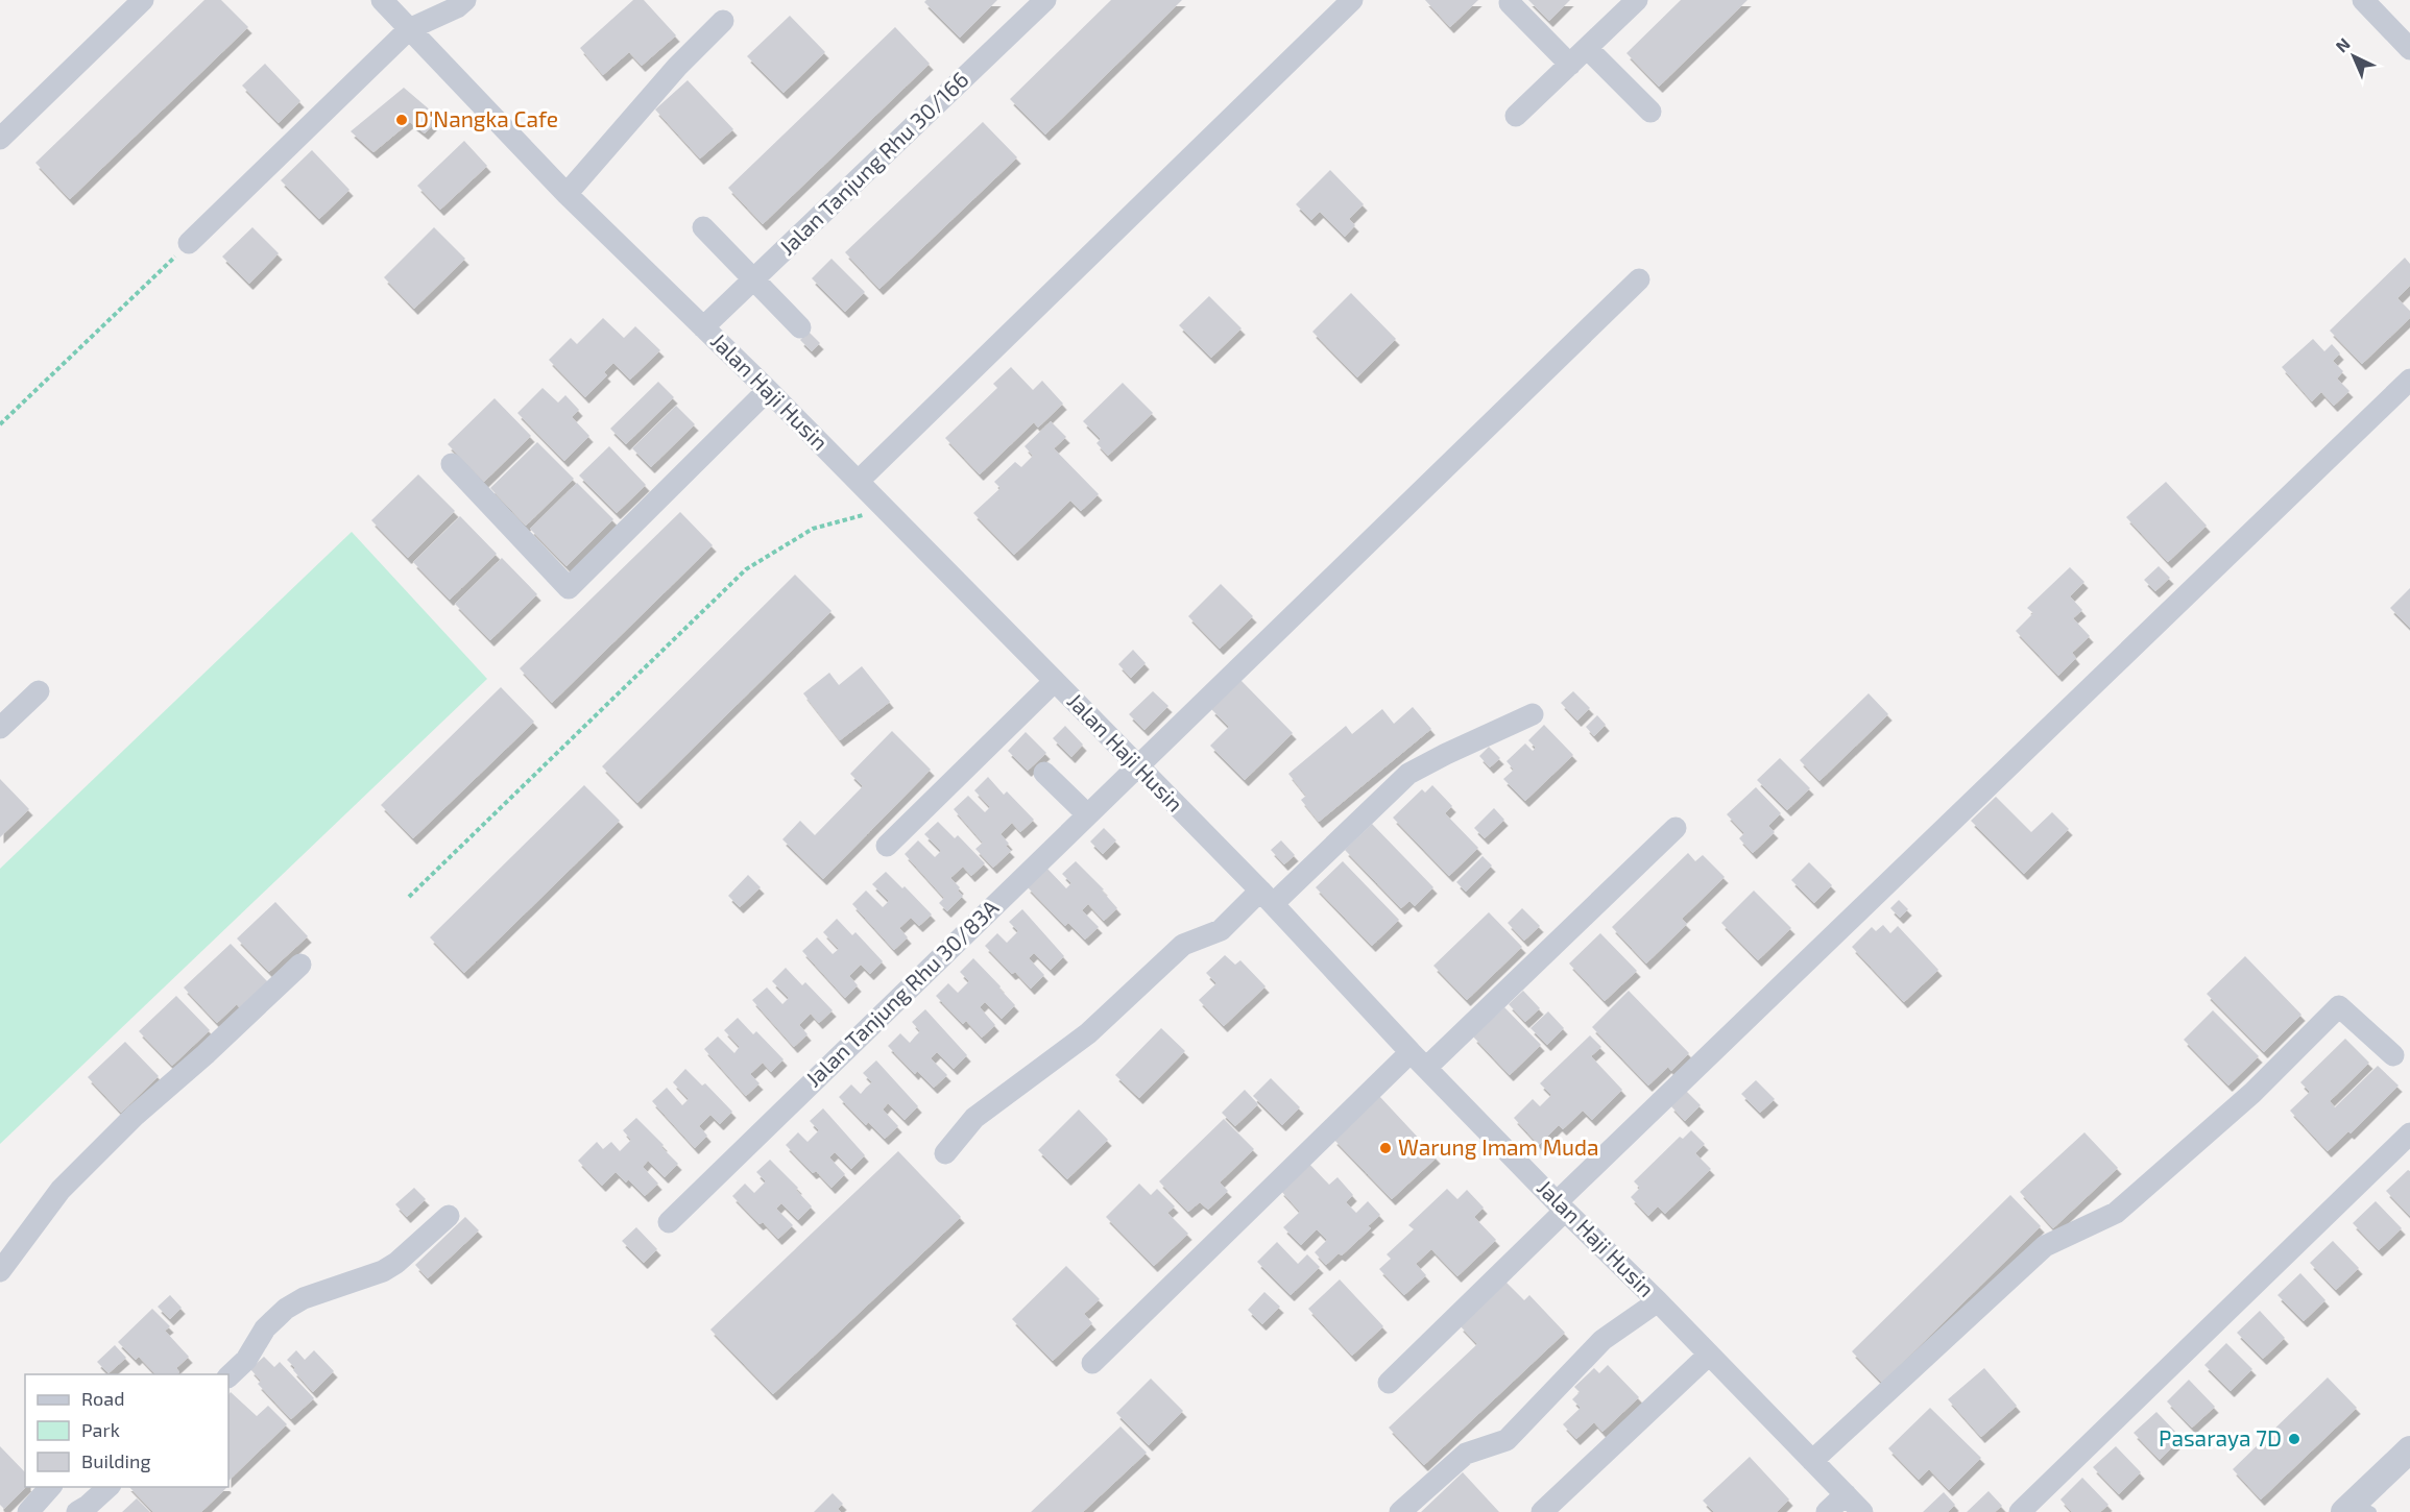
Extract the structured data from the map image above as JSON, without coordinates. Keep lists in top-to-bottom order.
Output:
{
  "streets": {
    "street": ["Jalan Tanjung Rhu 30/166", "Jalan Haji Husin", "Jalan Tanjung Rhu 30/83A"]
  },
  "crossings": [
    ["Jalan Tanjung Rhu 30/166", "Jalan Haji Husin"],
    ["Jalan Haji Husin", "Jalan Tanjung Rhu 30/83A"]
  ],
  "places": ["D'Nangka Cafe", "Warung Imam Muda", "Pasaraya 7D"],
  "legend": ["Road", "Park", "Building"],
  "north": "top left"
}
